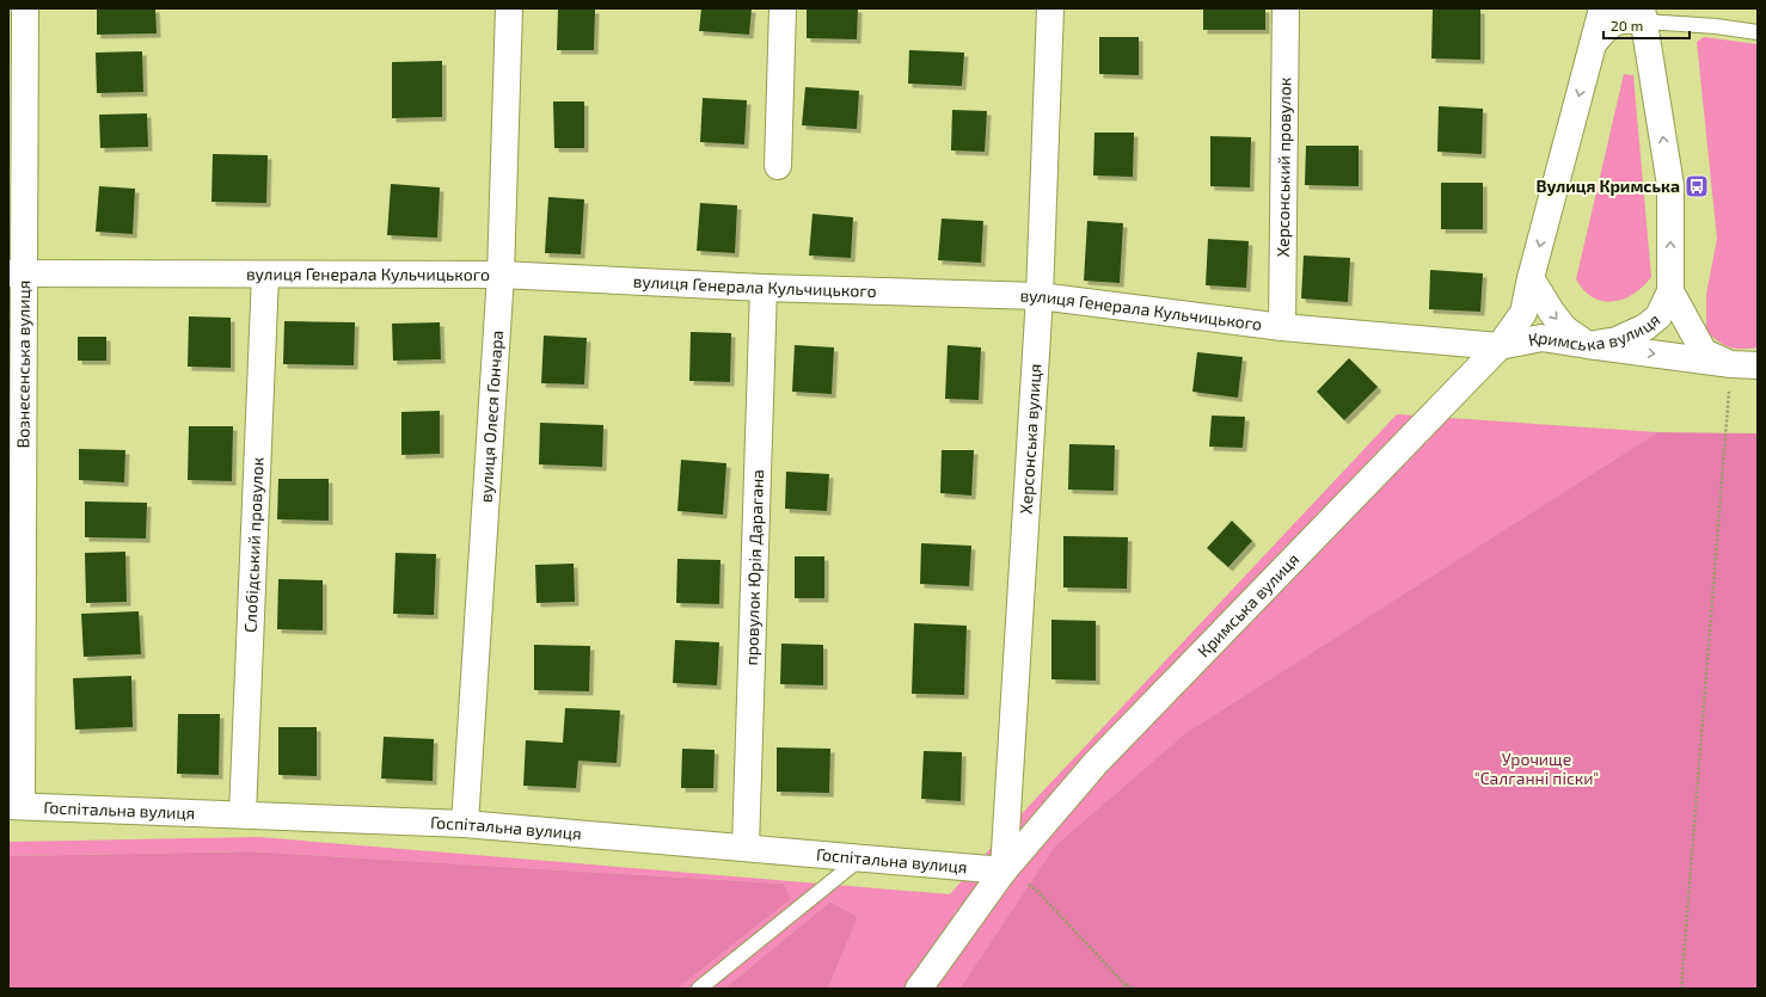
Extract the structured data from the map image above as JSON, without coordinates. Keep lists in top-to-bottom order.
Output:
{
  "streets": {
    "street": [
      "Херсонський провулок",
      "вулиця Генерала Кульчицького",
      "Кримська вулиця",
      "Вознесенська вулиця",
      "вулиця Олеся Гончара",
      "Херсонська вулиця",
      "Слобідський провулок",
      "провулок Юрія Дарагана",
      "Госпітальна вулиця"
    ]
  },
  "crossings": [
    ["Херсонський провулок", "вулиця Генерала Кульчицького"],
    ["вулиця Генерала Кульчицького", "Кримська вулиця"],
    ["вулиця Генерала Кульчицького", "Вознесенська вулиця"],
    ["вулиця Генерала Кульчицького", "вулиця Олеся Гончара"],
    ["вулиця Генерала Кульчицького", "Херсонська вулиця"],
    ["вулиця Генерала Кульчицького", "Слобідський провулок"],
    ["вулиця Генерала Кульчицького", "провулок Юрія Дарагана"],
    ["Кримська вулиця", "Херсонська вулиця"],
    ["Кримська вулиця", "Госпітальна вулиця"],
    ["Вознесенська вулиця", "Госпітальна вулиця"],
    ["вулиця Олеся Гончара", "Госпітальна вулиця"],
    ["Херсонська вулиця", "Госпітальна вулиця"],
    ["Слобідський провулок", "Госпітальна вулиця"],
    ["провулок Юрія Дарагана", "Госпітальна вулиця"]
  ],
  "parks": ["Урочище \"Салганні піски\""],
  "places": {
    "bus stop": ["Вулиця Кримська"]
  },
  "scale_bar": "20 m"
}
